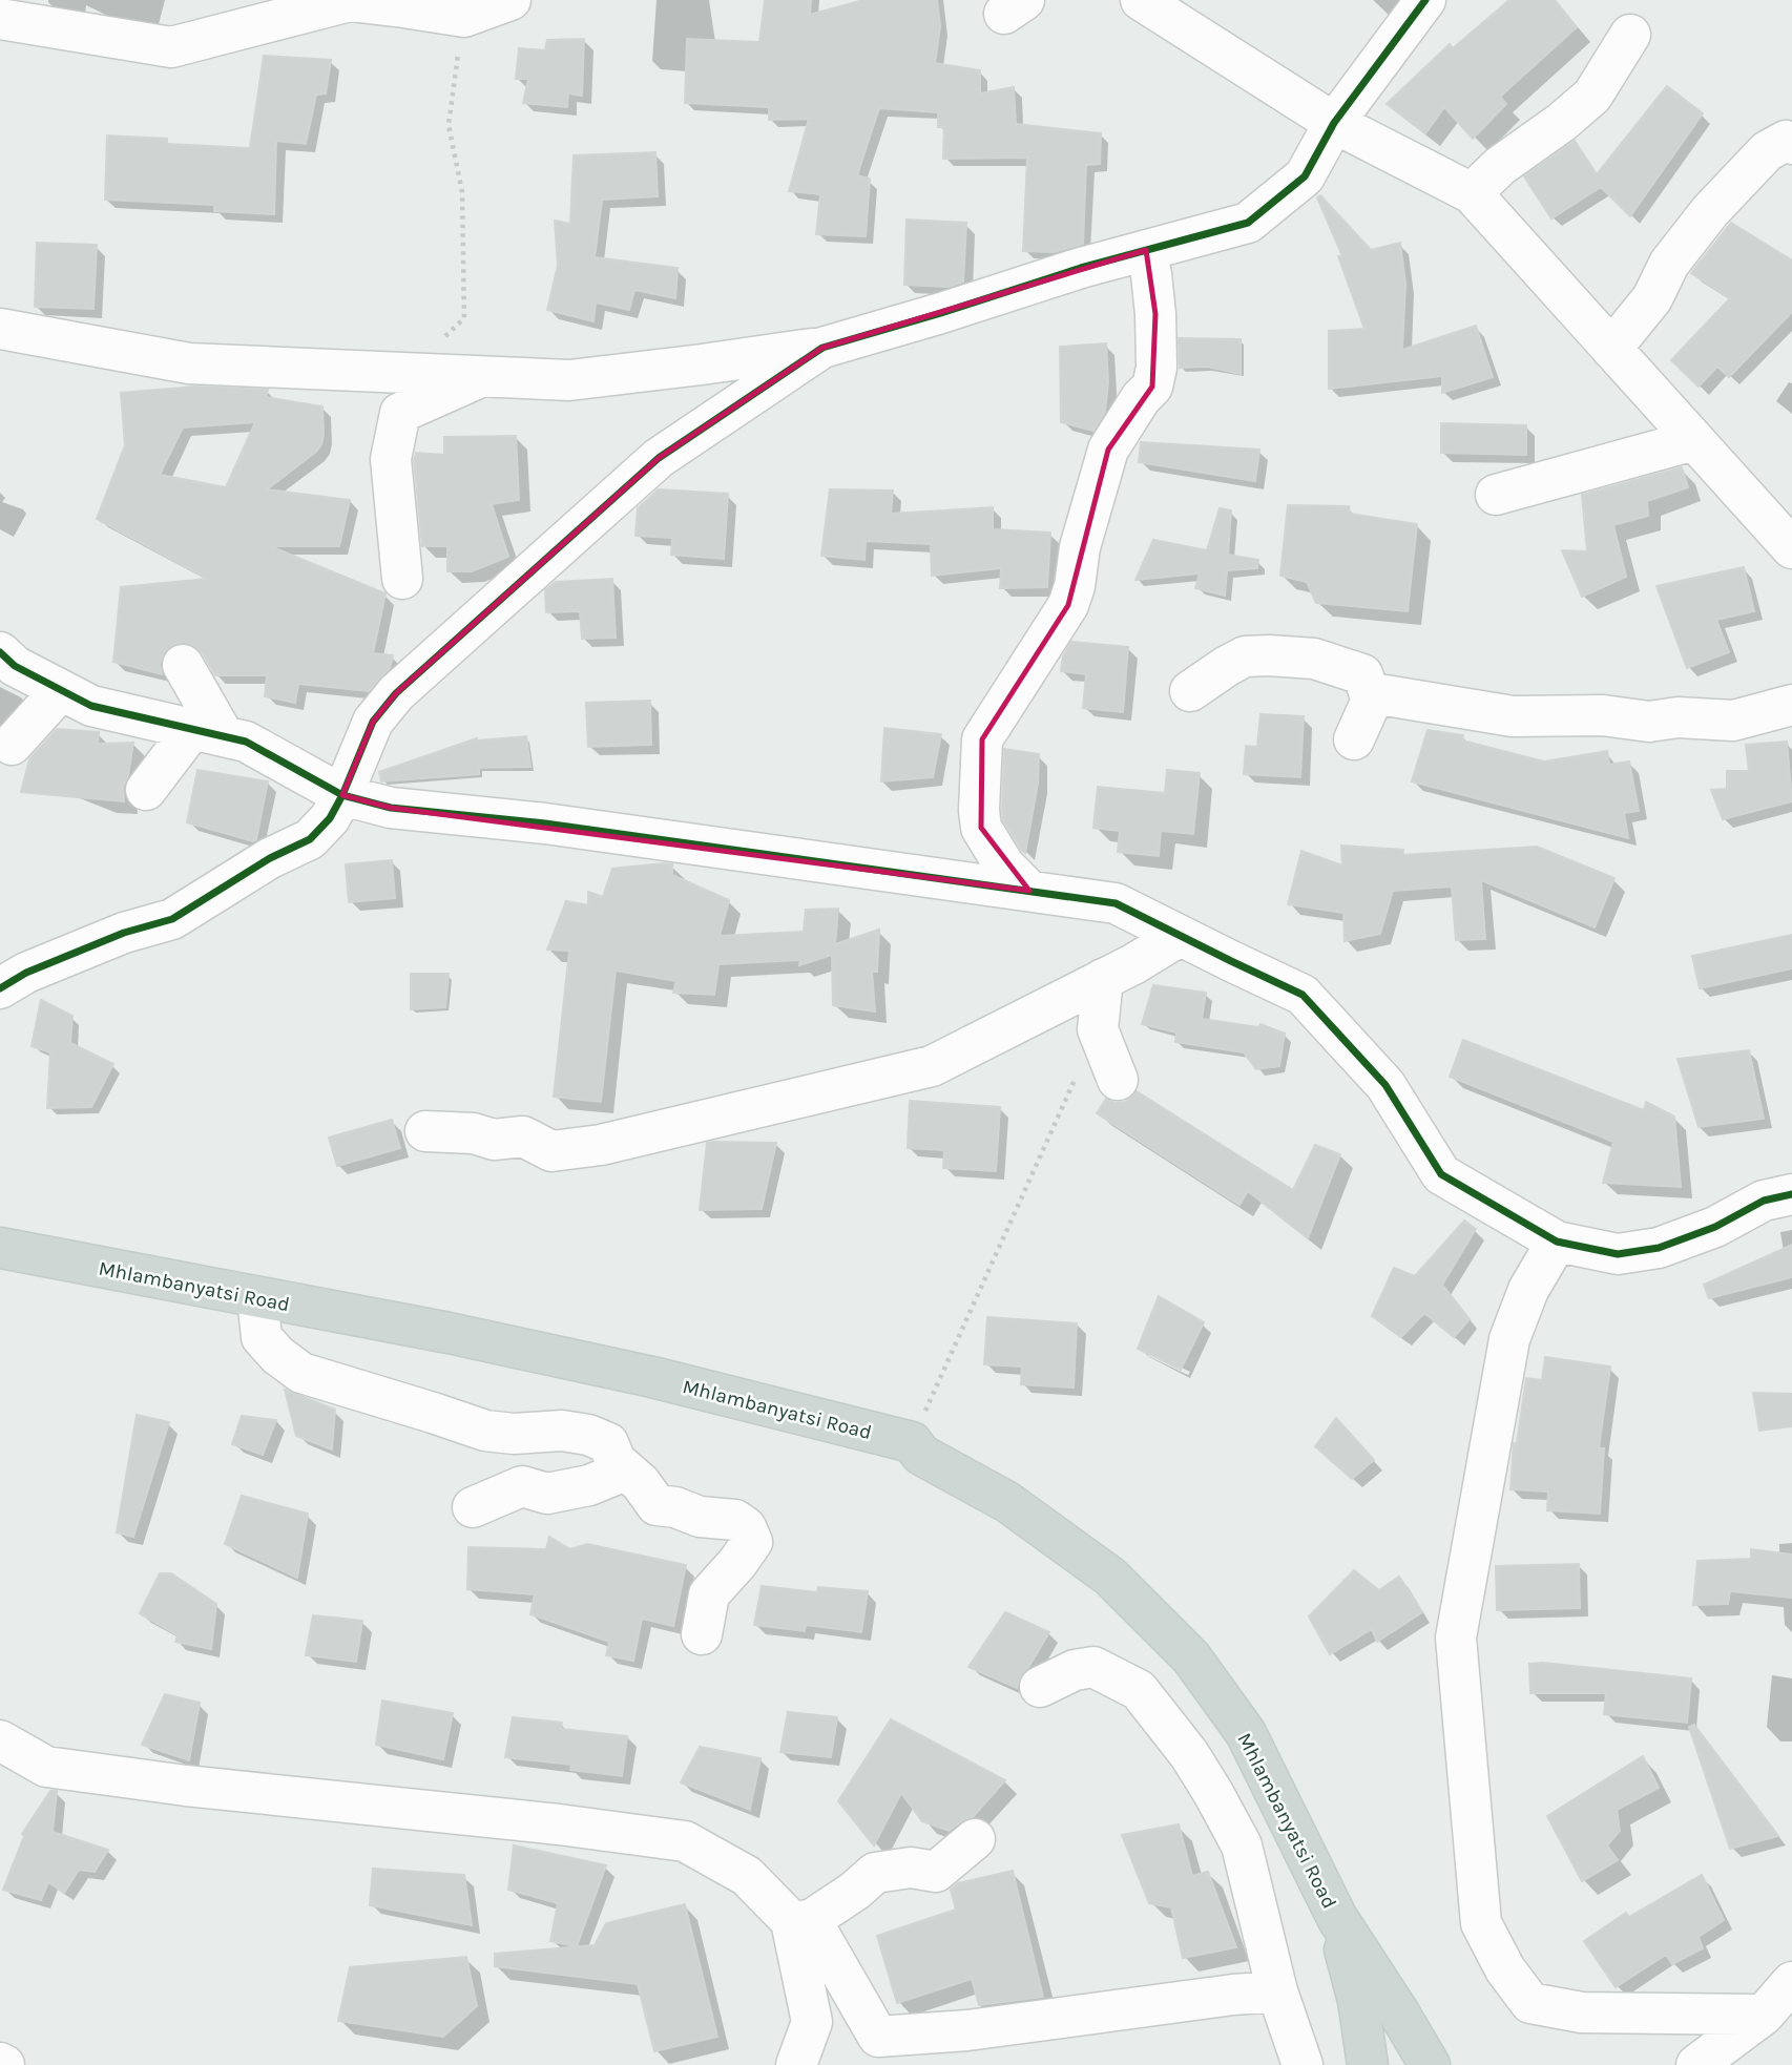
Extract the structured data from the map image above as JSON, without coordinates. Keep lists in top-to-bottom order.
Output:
{
  "streets": {
    "main road": ["Mhlambanyatsi Road"]
  }
}
